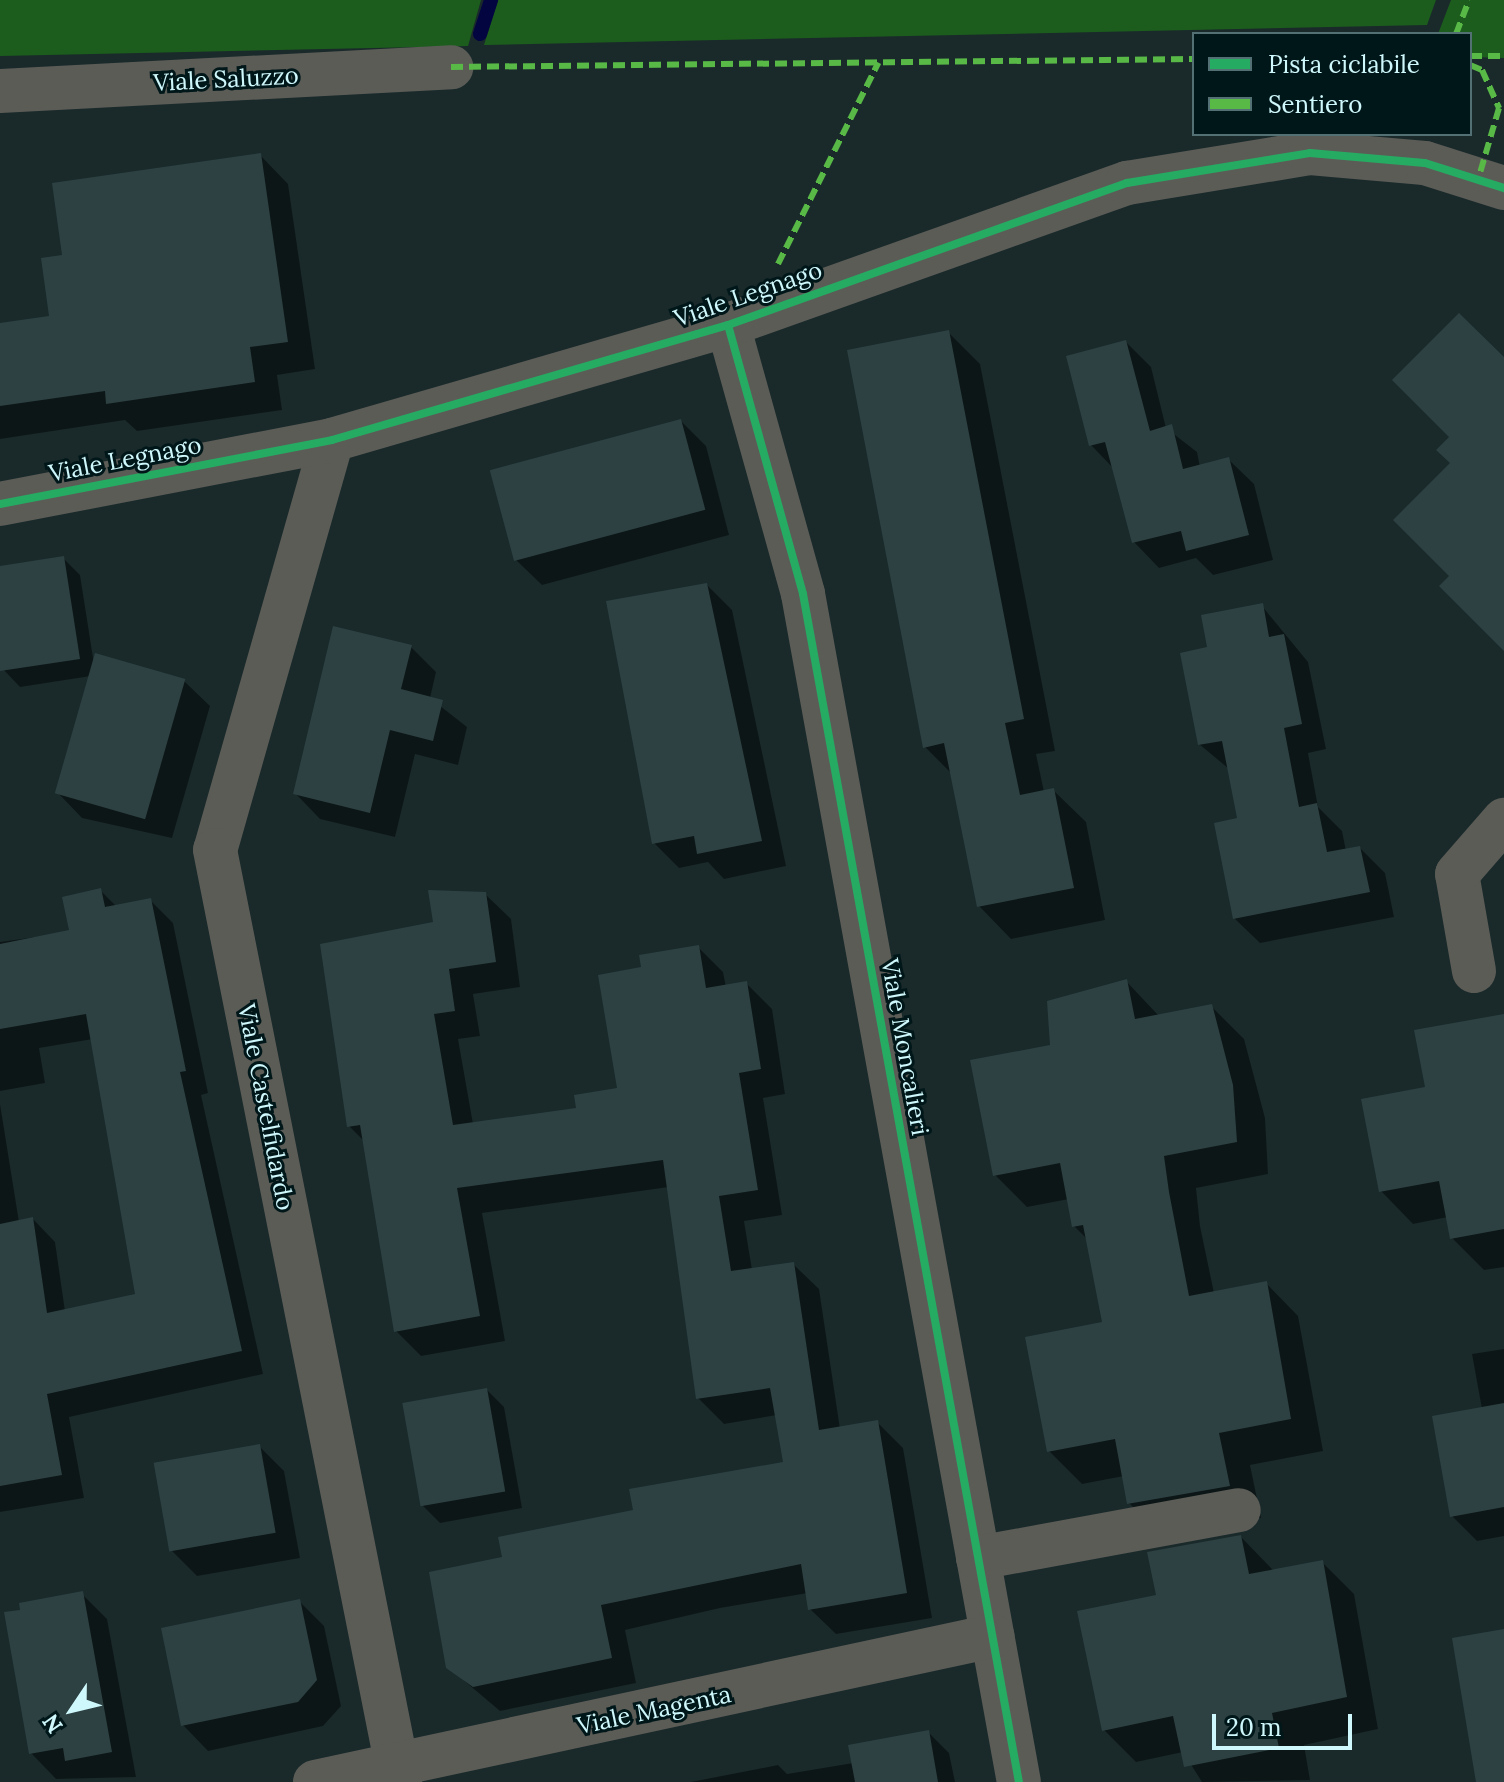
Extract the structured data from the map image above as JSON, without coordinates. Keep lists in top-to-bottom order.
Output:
{
  "streets": {
    "street": [
      "Viale Saluzzo",
      "Viale Legnago",
      "Viale Moncalieri",
      "Viale Castelfidardo",
      "Viale Magenta"
    ]
  },
  "crossings": [
    ["Viale Legnago", "Viale Moncalieri"],
    ["Viale Legnago", "Viale Castelfidardo"],
    ["Viale Moncalieri", "Viale Magenta"],
    ["Viale Castelfidardo", "Viale Magenta"]
  ],
  "legend": ["Pista ciclabile", "Sentiero"],
  "scale_bar": "20 m",
  "north": "bottom left"
}
